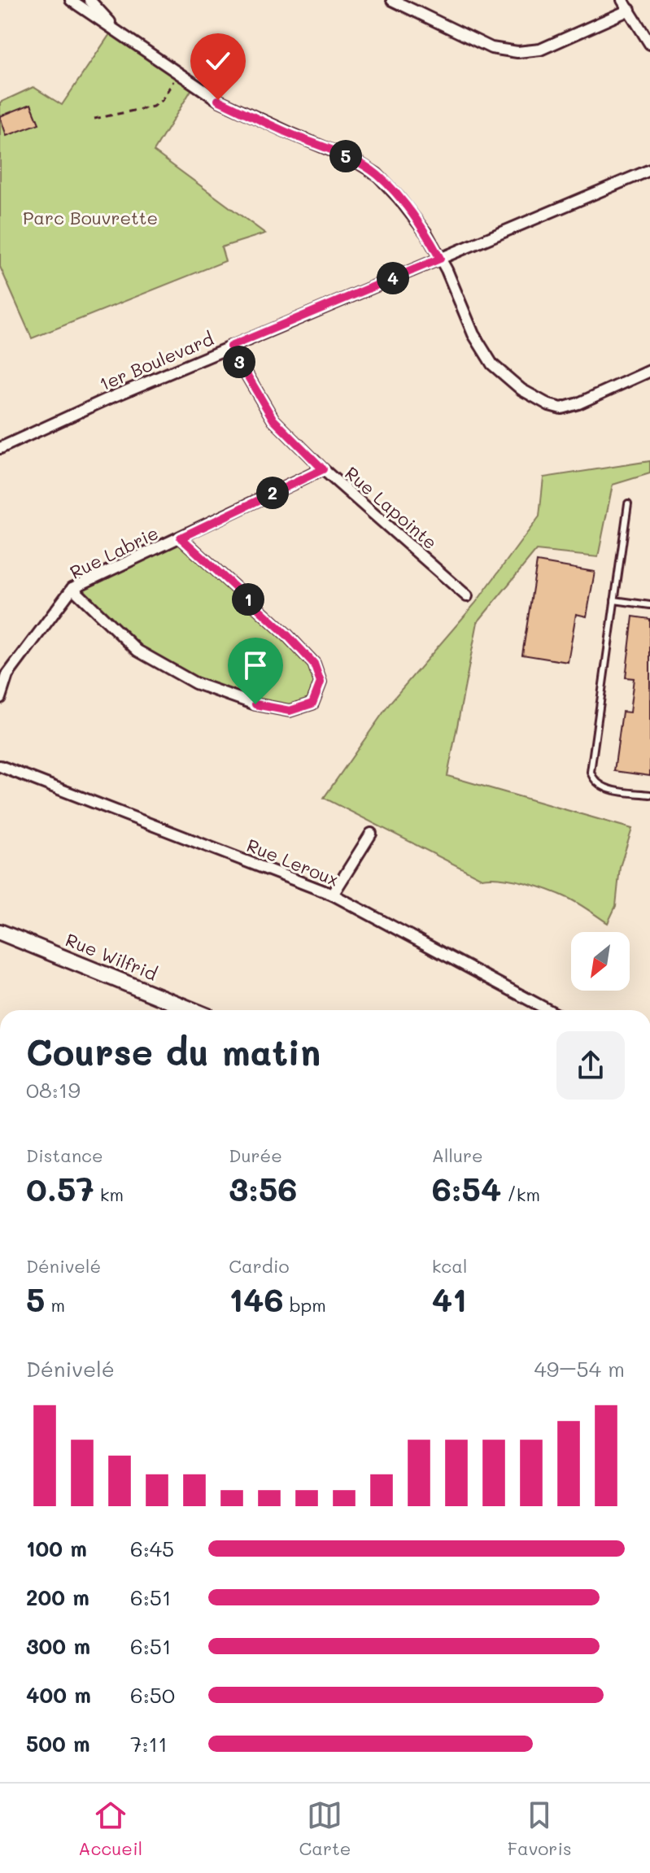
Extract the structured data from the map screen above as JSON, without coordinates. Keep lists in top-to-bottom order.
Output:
{
  "streets": {
    "street": [
      "1er Boulevard",
      "Rue Lapointe",
      "Rue Labrie",
      "Rue Leroux",
      "Rue Wilfrid"
    ]
  },
  "crossings": [
    ["1er Boulevard", "Rue Lapointe"],
    ["Rue Lapointe", "Rue Labrie"]
  ],
  "parks": ["Parc Bouvrette"],
  "north": "bottom left",
  "page": {
    "pins": [
      "5",
      "4",
      "3",
      "2",
      "1"
    ],
    "heading": ["Course du matin", "08:19"],
    "stats": [
      ["Distance", "0.57 km"],
      ["Durée", "3:56"],
      ["Allure", "6:54 /km"],
      ["Dénivelé", "5 m"],
      ["Cardio", "146 bpm"],
      ["kcal", "41"]
    ],
    "chart": ["Dénivelé", "49–54 m"],
    "list": [
      {
        "name": "100 m",
        "note": "6:45"
      },
      {
        "name": "200 m",
        "note": "6:51"
      },
      {
        "name": "300 m",
        "note": "6:51"
      },
      {
        "name": "400 m",
        "note": "6:50"
      },
      {
        "name": "500 m",
        "note": "7:11"
      }
    ],
    "tabs": ["Accueil", "Carte", "Favoris"]
  }
}
